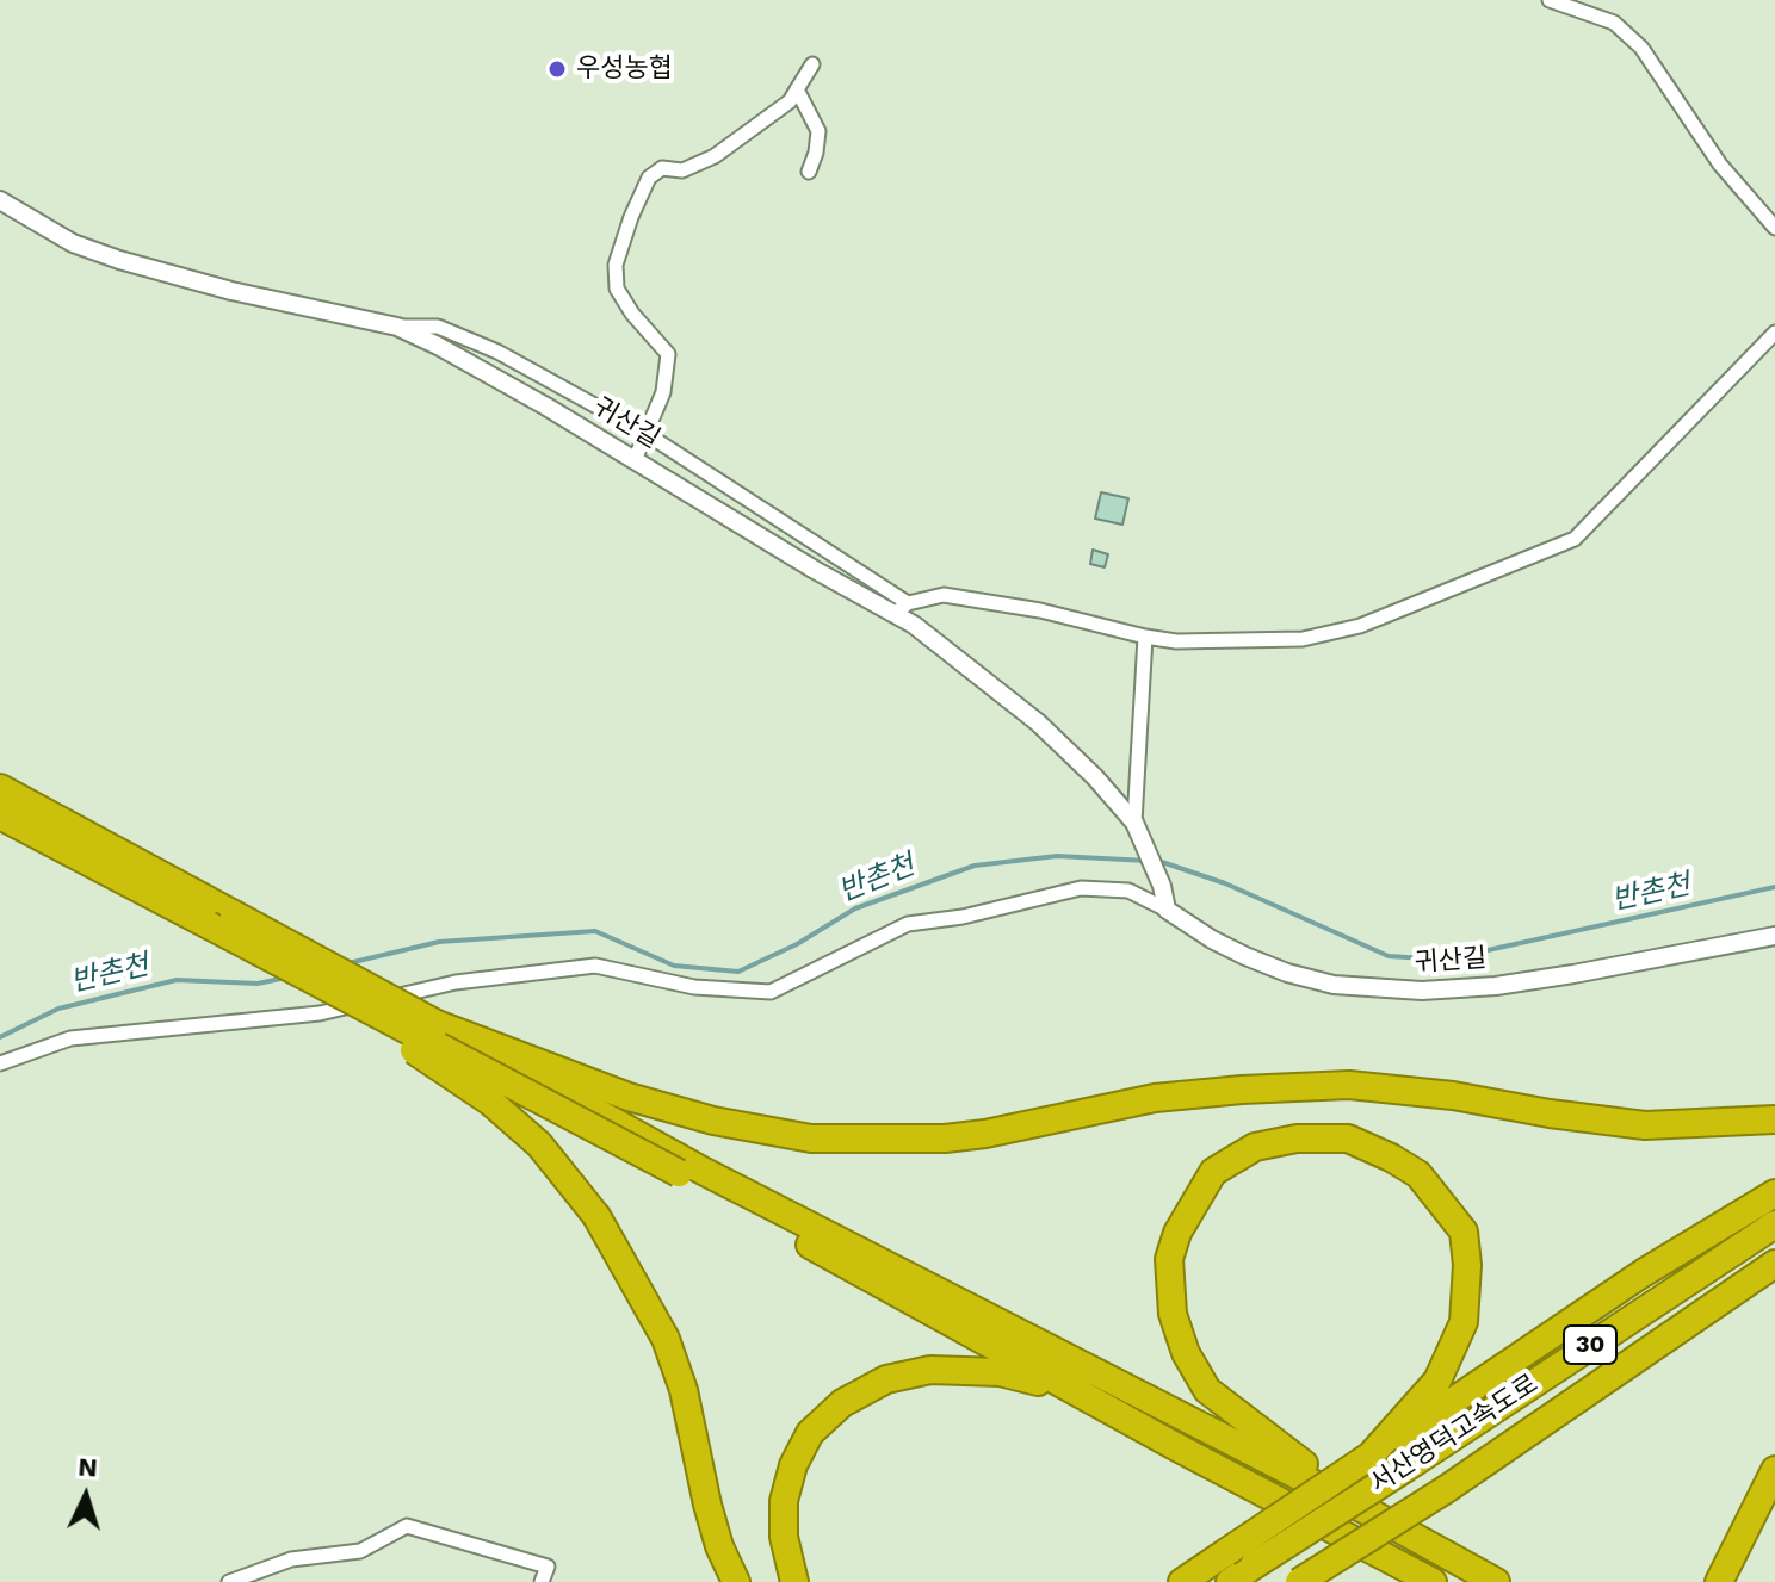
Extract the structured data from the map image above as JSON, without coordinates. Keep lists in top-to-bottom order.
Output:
{
  "streets": {
    "highway": ["30", "서산영덕고속도로"],
    "street": ["귀산길"]
  },
  "water": ["반촌천"],
  "places": ["우성농협"],
  "north": "top"
}
